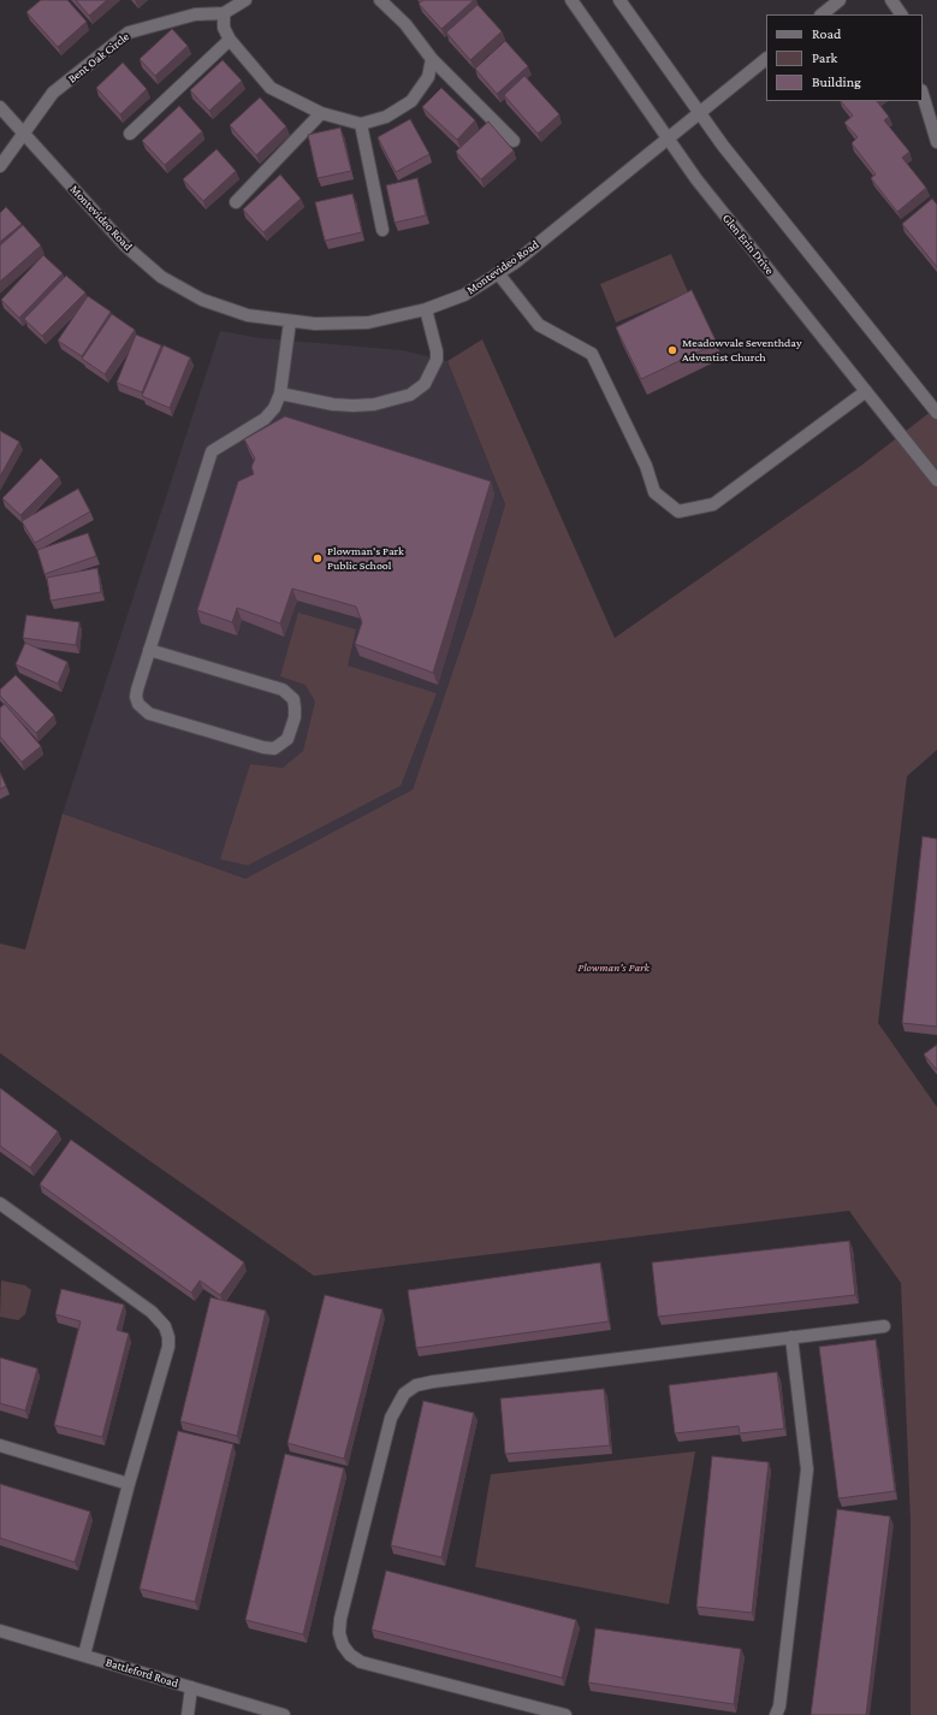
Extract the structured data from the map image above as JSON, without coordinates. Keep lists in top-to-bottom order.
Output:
{
  "streets": {
    "street": [
      "Bent Oak Circle",
      "Montevideo Road",
      "Glen Erin Drive",
      "Battleford Road"
    ]
  },
  "crossings": [
    ["Bent Oak Circle", "Montevideo Road"],
    ["Montevideo Road", "Glen Erin Drive"]
  ],
  "parks": ["Plowman's Park"],
  "places": ["Meadowvale Seventhday Adventist Church", "Plowman's Park Public School"],
  "legend": ["Road", "Park", "Building"]
}
